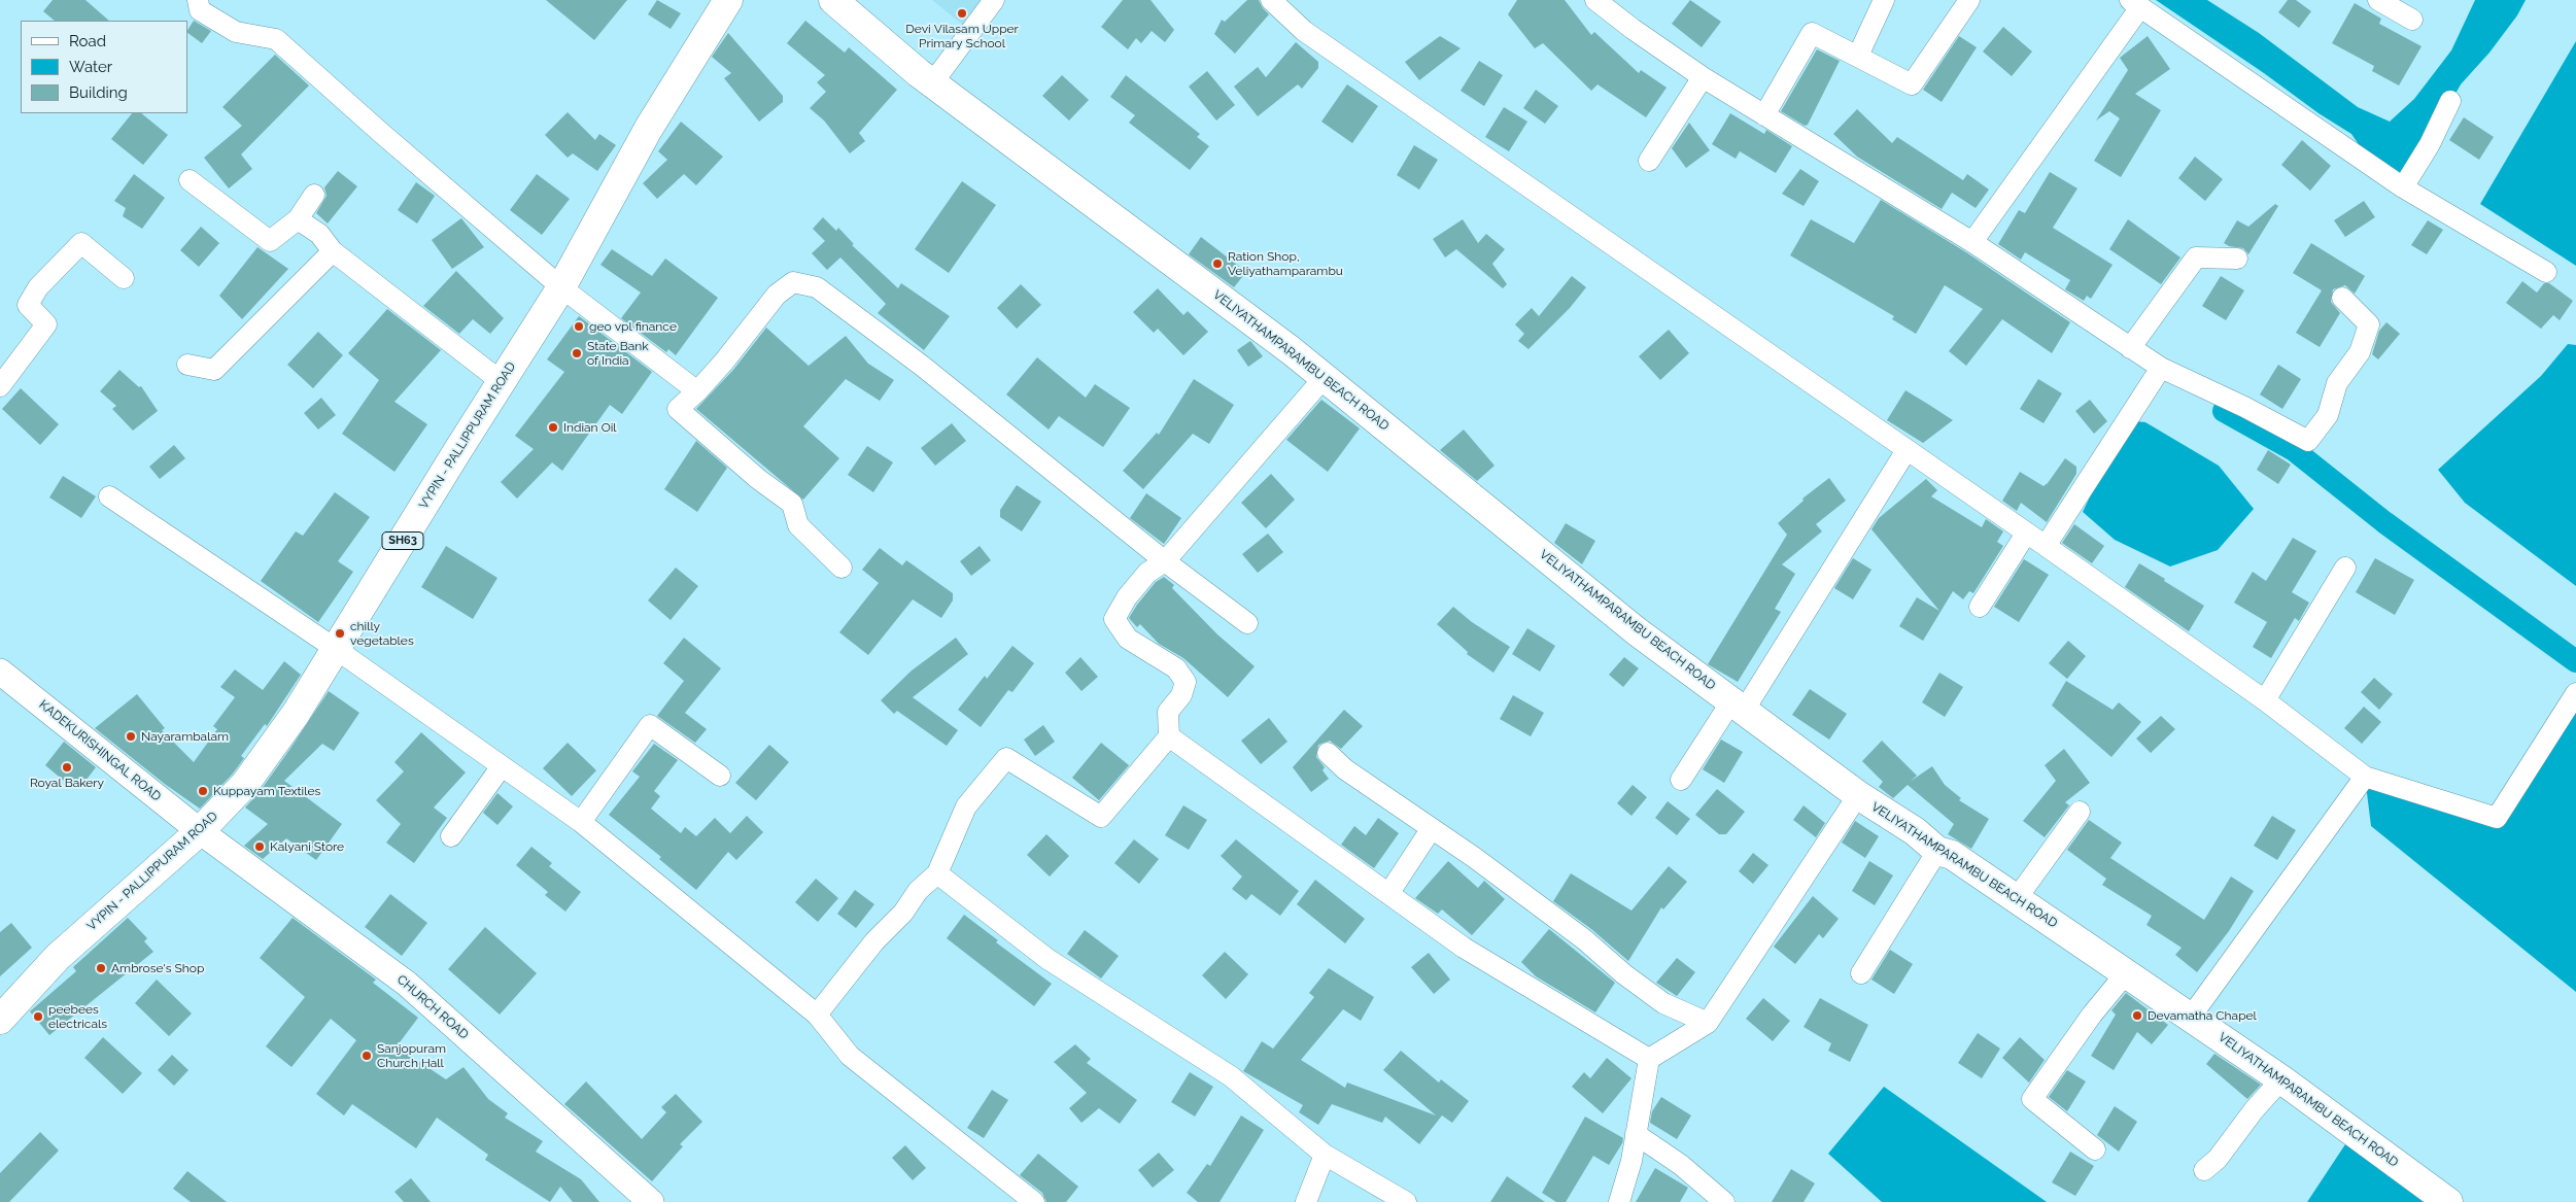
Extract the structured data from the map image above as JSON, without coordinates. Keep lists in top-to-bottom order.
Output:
{
  "streets": {
    "main road": ["VELIYATHAMPARAMBU BEACH ROAD", "VYPIN - PALLIPPURAM ROAD", "SH63"],
    "street": ["KADEKURISHINGAL ROAD", "CHURCH ROAD"]
  },
  "crossings": [
    ["VYPIN - PALLIPPURAM ROAD", "KADEKURISHINGAL ROAD"],
    ["VYPIN - PALLIPPURAM ROAD", "CHURCH ROAD"],
    ["KADEKURISHINGAL ROAD", "CHURCH ROAD"]
  ],
  "places": [
    "Devi Vilasam Upper Primary School",
    "Ration Shop, Veliyathamparambu",
    "geo vpl finance",
    "State Bank of India",
    "Indian Oil",
    "chilly vegetables",
    "Nayarambalam",
    "Royal Bakery",
    "Kuppayam Textiles",
    "Kalyani Store",
    "Ambrose's Shop",
    "Devamatha Chapel",
    "peebees electricals",
    "Sanjopuram Church Hall"
  ],
  "legend": ["Road", "Water", "Building"]
}
